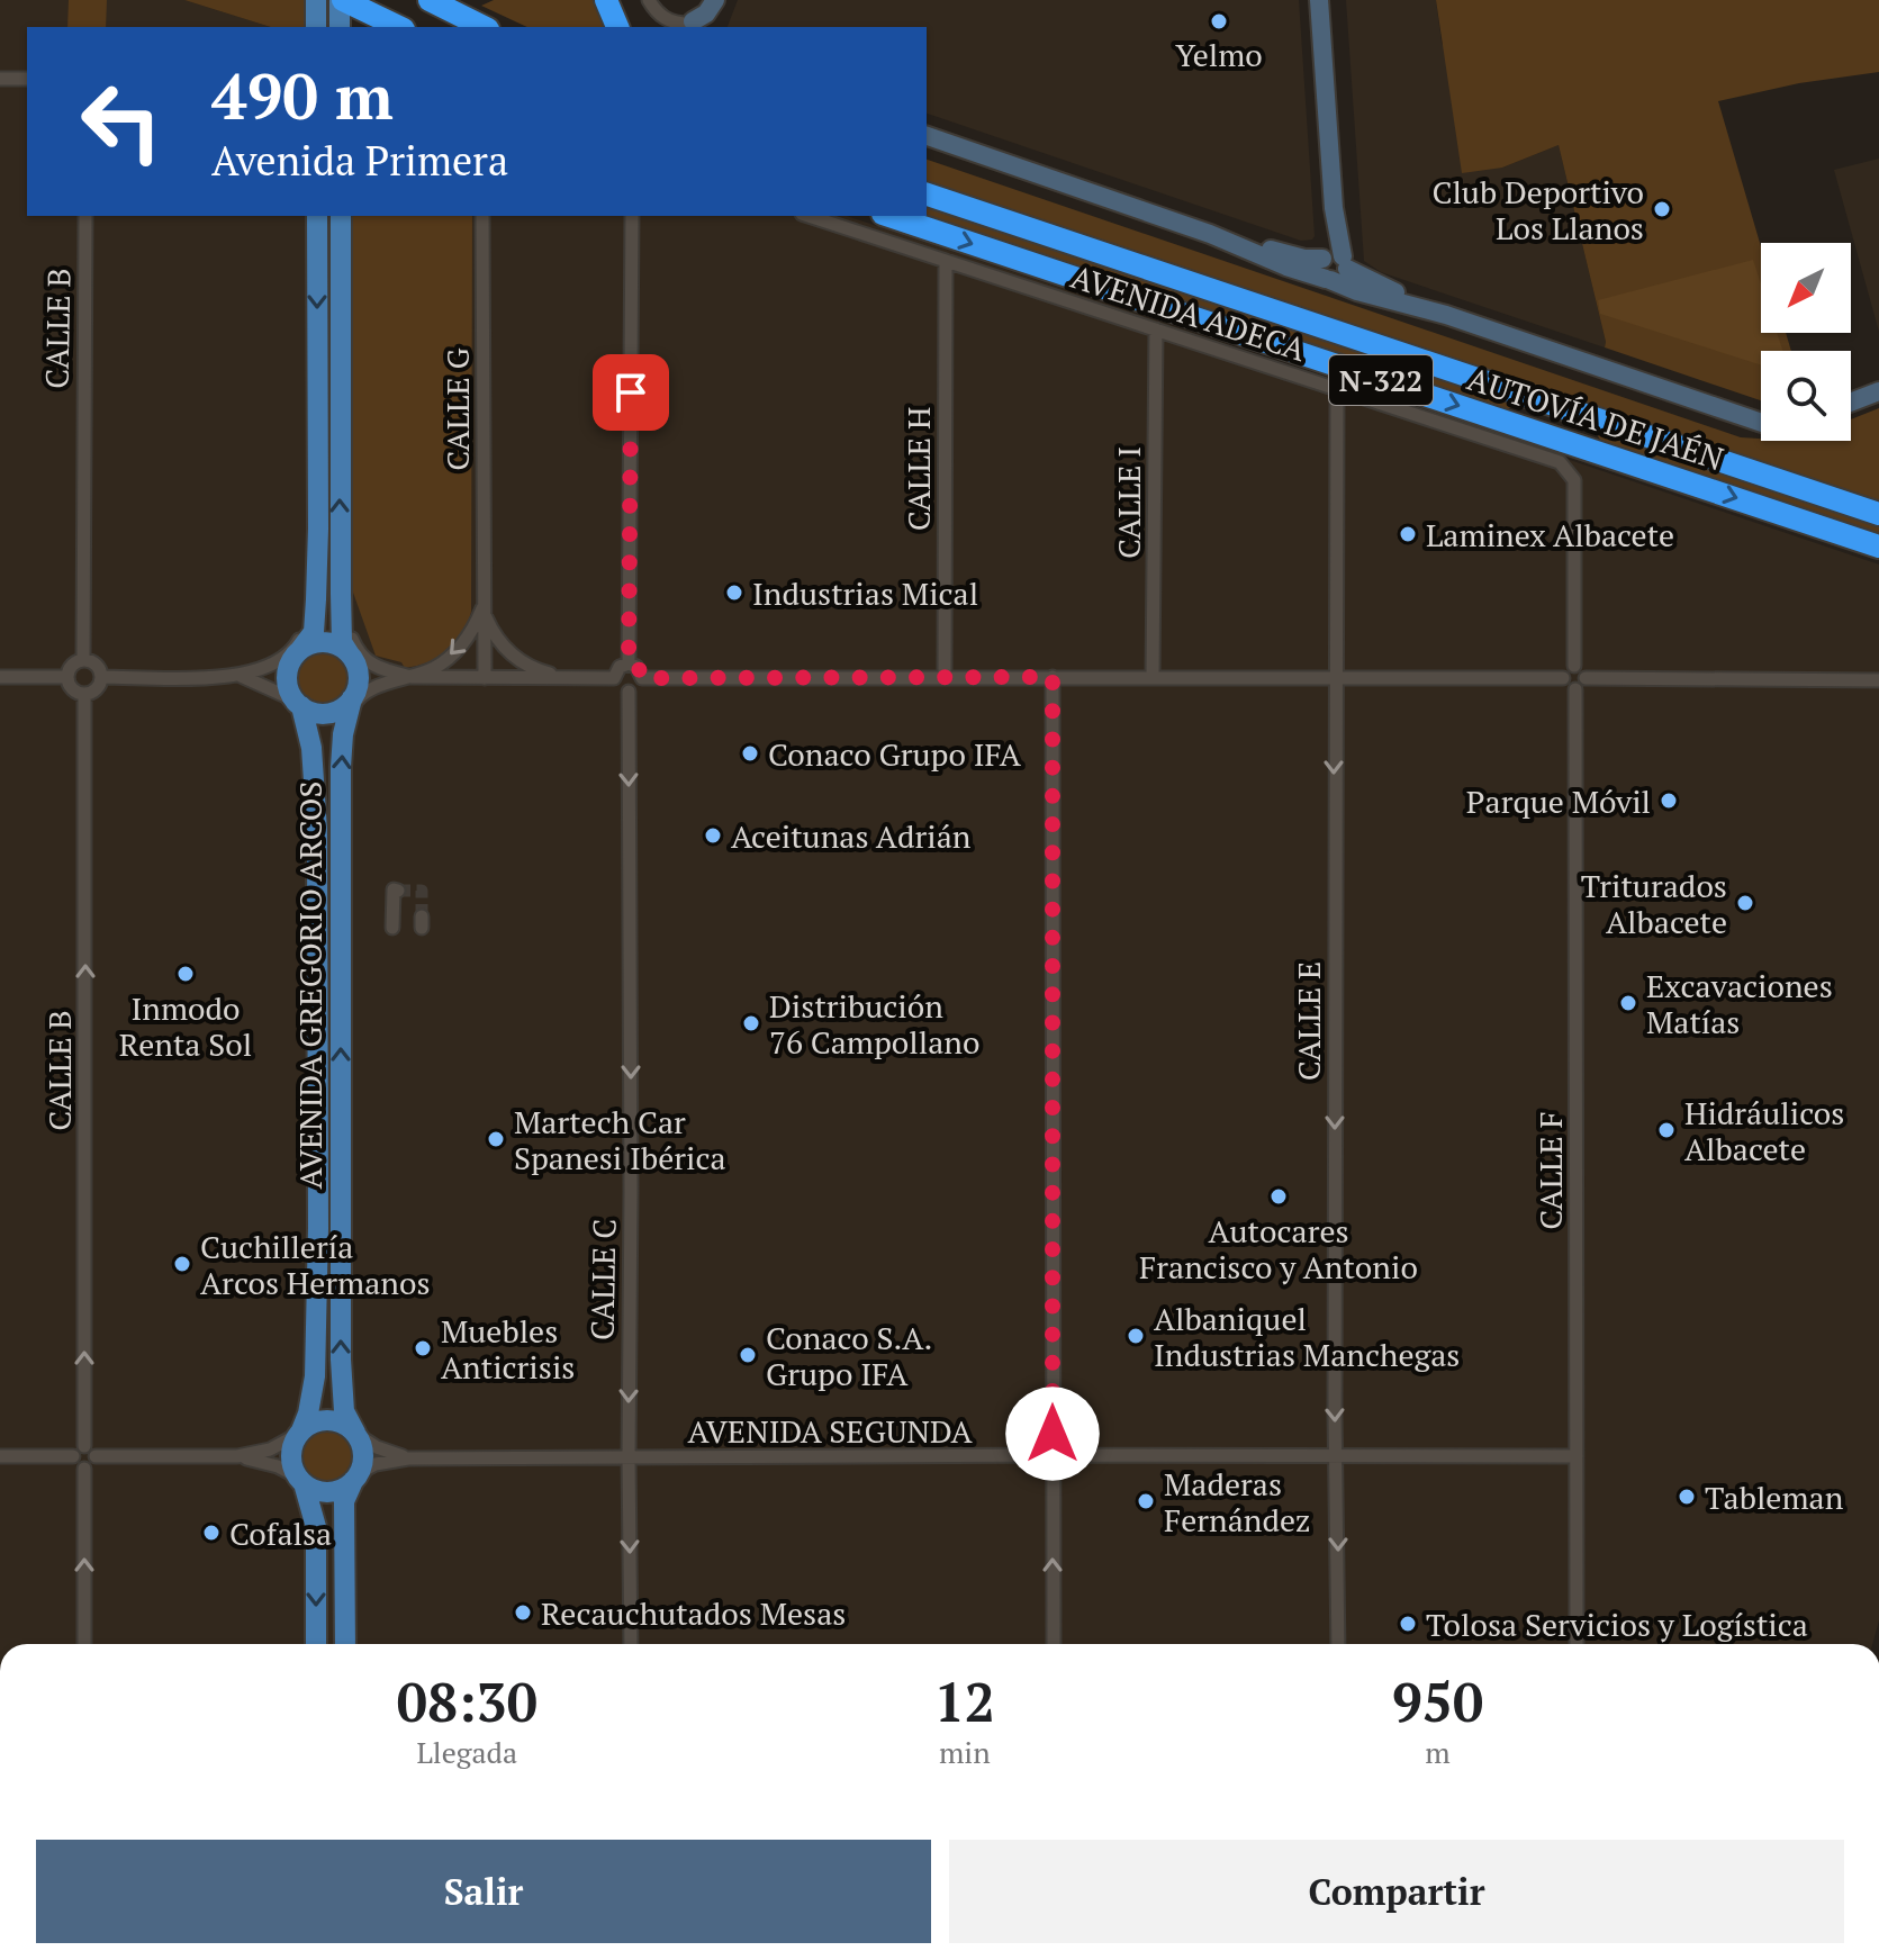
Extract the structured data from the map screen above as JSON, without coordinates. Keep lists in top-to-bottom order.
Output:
{
  "streets": {
    "highway": ["N-322", "AUTOVÍA DE JAÉN"],
    "main road": ["AVENIDA GREGORIO ARCOS"],
    "street": [
      "AVENIDA ADECA",
      "CALLE B",
      "CALLE G",
      "CALLE H",
      "CALLE I",
      "CALLE E",
      "CALLE F",
      "CALLE C",
      "AVENIDA SEGUNDA"
    ]
  },
  "crossings": [
    ["AVENIDA ADECA", "CALLE H"],
    ["AVENIDA ADECA", "CALLE I"],
    ["AVENIDA ADECA", "CALLE E"],
    ["AVENIDA ADECA", "CALLE F"],
    ["AVENIDA GREGORIO ARCOS", "AVENIDA SEGUNDA"],
    ["CALLE E", "AVENIDA SEGUNDA"],
    ["CALLE F", "AVENIDA SEGUNDA"],
    ["CALLE C", "AVENIDA SEGUNDA"]
  ],
  "one_way": ["CALLE B", "CALLE E", "CALLE C"],
  "places": [
    "Yelmo",
    "Club Deportivo Los Llanos",
    "Laminex Albacete",
    "Industrias Mical",
    "Conaco Grupo IFA",
    "Parque Móvil",
    "Aceitunas Adrián",
    "Triturados Albacete",
    "Inmodo Renta Sol",
    "Excavaciones Matías",
    "Distribución 76 Campollano",
    "Hidráulicos Albacete",
    "Martech Car Spanesi Ibérica",
    "Autocares Francisco y Antonio",
    "Cuchillería Arcos Hermanos",
    "Albaniquel Industrias Manchegas",
    "Muebles Anticrisis",
    "Conaco S.A. Grupo IFA",
    "Tableman",
    "Maderas Fernández",
    "Cofalsa",
    "Recauchutados Mesas",
    "Tolosa Servicios y Logística"
  ],
  "north": "bottom left",
  "page": {
    "turn": ["490 m", "Avenida Primera"],
    "eta": [
      "08:30",
      "Llegada",
      "12",
      "min",
      "950",
      "m"
    ],
    "buttons": ["Salir", "Compartir"]
  }
}
